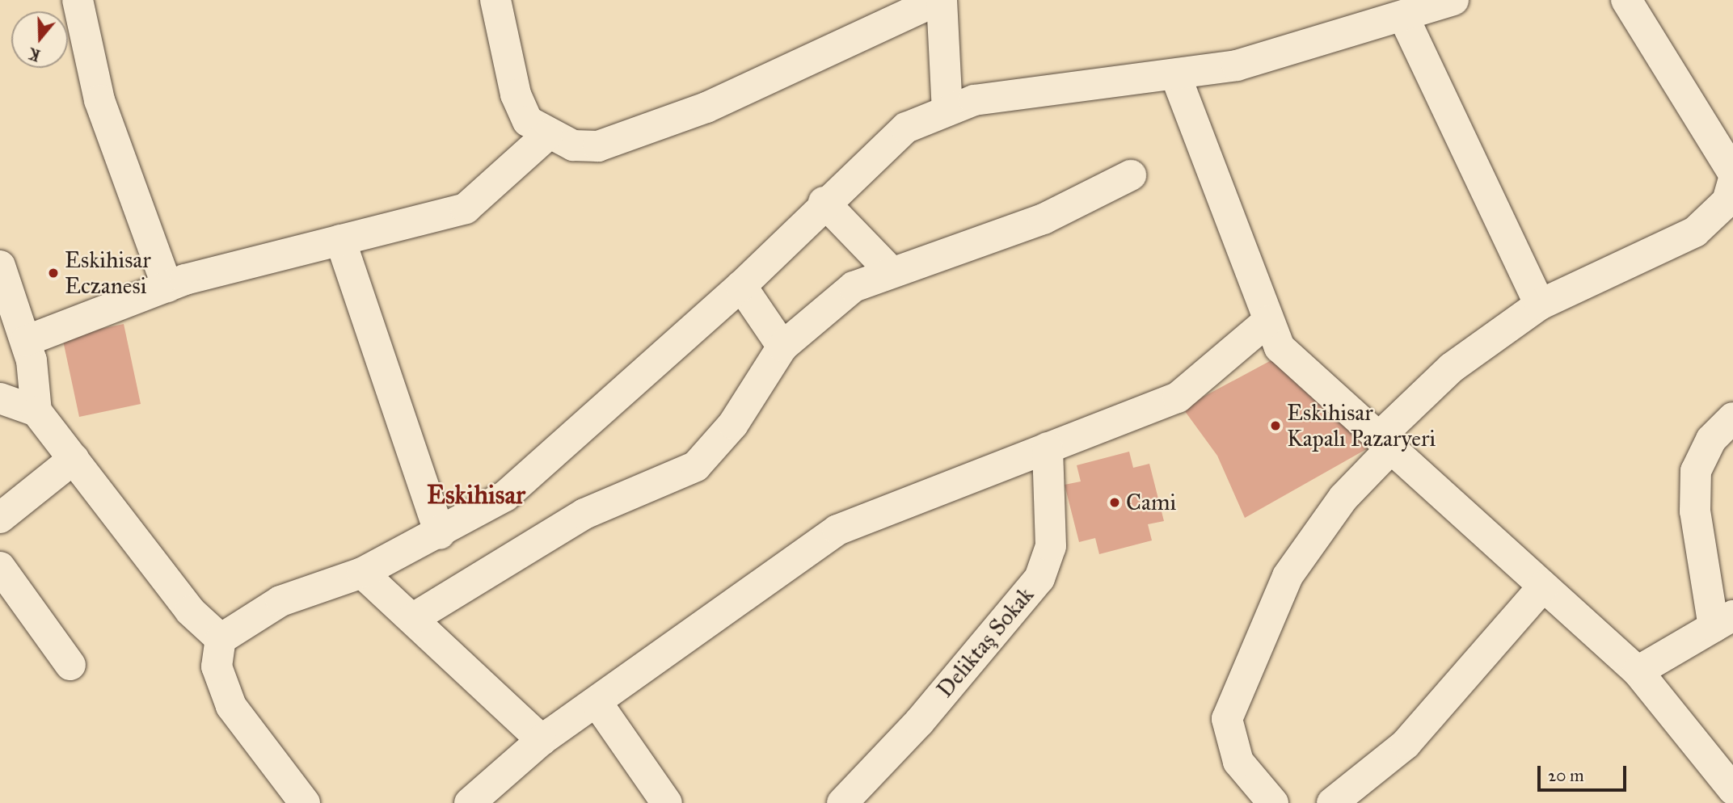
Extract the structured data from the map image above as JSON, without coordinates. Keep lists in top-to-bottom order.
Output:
{
  "streets": {
    "street": ["Deliktaş Sokak"]
  },
  "districts": ["Eskihisar"],
  "places": ["Eskihisar Eczanesi", "Eskihisar Kapalı Pazaryeri", "Cami"],
  "scale_bar": "20 m",
  "north": "bottom"
}
